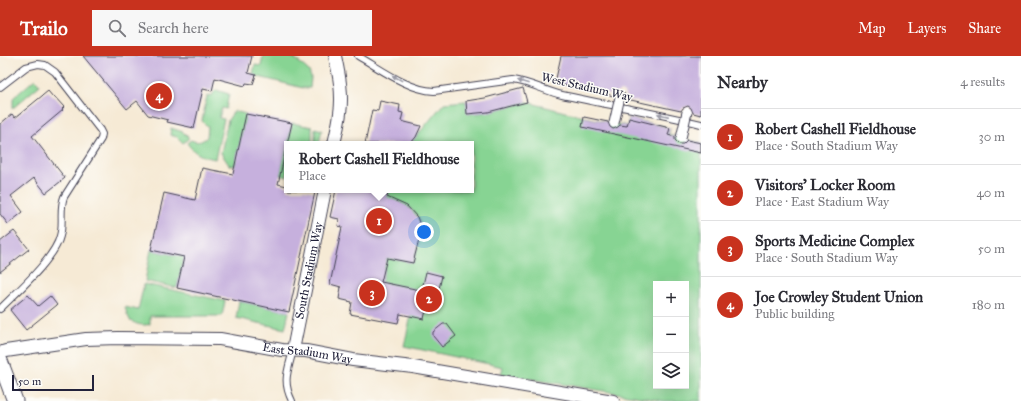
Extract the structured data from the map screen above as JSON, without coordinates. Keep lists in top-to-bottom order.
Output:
{
  "streets": {
    "street": ["South Stadium Way", "East Stadium Way"],
    "lane": ["West Stadium Way"]
  },
  "crossings": [
    ["South Stadium Way", "East Stadium Way"]
  ],
  "one_way": ["West Stadium Way"],
  "scale_bar": "50 m",
  "page": {
    "header": "Trailo",
    "search": "Search here",
    "nav": ["Map", "Layers", "Share"],
    "heading": ["Nearby", "4 results"],
    "pins": [
      "4",
      "1",
      "3",
      "2"
    ],
    "list": [
      {
        "mark": "1",
        "name": "Robert Cashell Fieldhouse",
        "note": "Place · South Stadium Way",
        "value": "30 m"
      },
      {
        "mark": "2",
        "name": "Visitors' Locker Room",
        "note": "Place · East Stadium Way",
        "value": "40 m"
      },
      {
        "mark": "3",
        "name": "Sports Medicine Complex",
        "note": "Place · South Stadium Way",
        "value": "50 m"
      },
      {
        "mark": "4",
        "name": "Joe Crowley Student Union",
        "note": "Public building",
        "value": "180 m"
      }
    ],
    "popup": ["Robert Cashell Fieldhouse", "Place"],
    "map_buttons": ["+", "−"],
    "scale": "50 m"
  }
}
